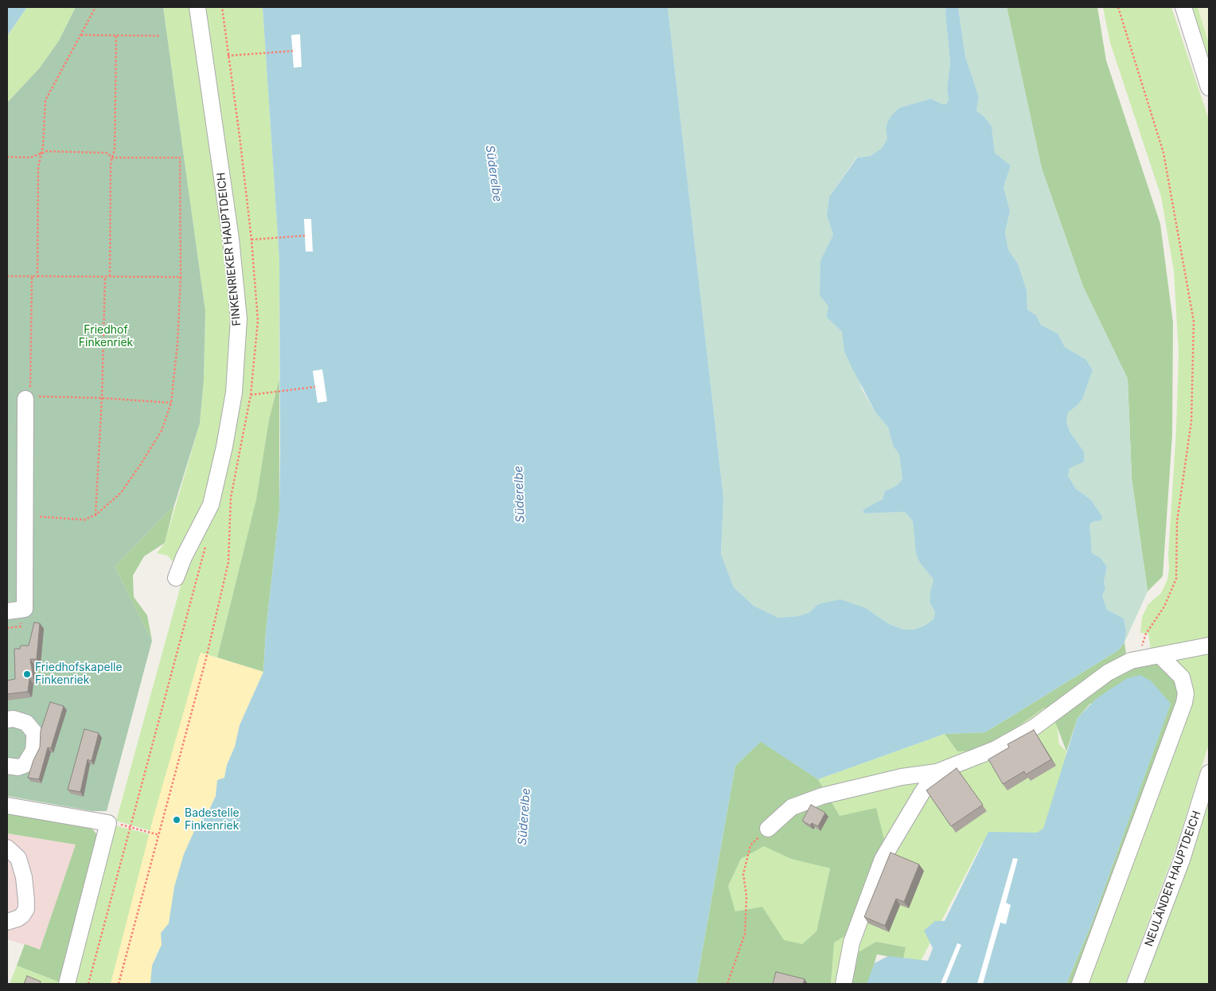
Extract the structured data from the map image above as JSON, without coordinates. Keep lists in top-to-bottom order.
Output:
{
  "streets": {
    "street": ["FINKENRIEKER HAUPTDEICH", "NEULÄNDER HAUPTDEICH"]
  },
  "water": ["Süderelbe"],
  "parks": ["Friedhof Finkenriek"],
  "places": ["Friedhofskapelle Finkenriek", "Badestelle Finkenriek"]
}
